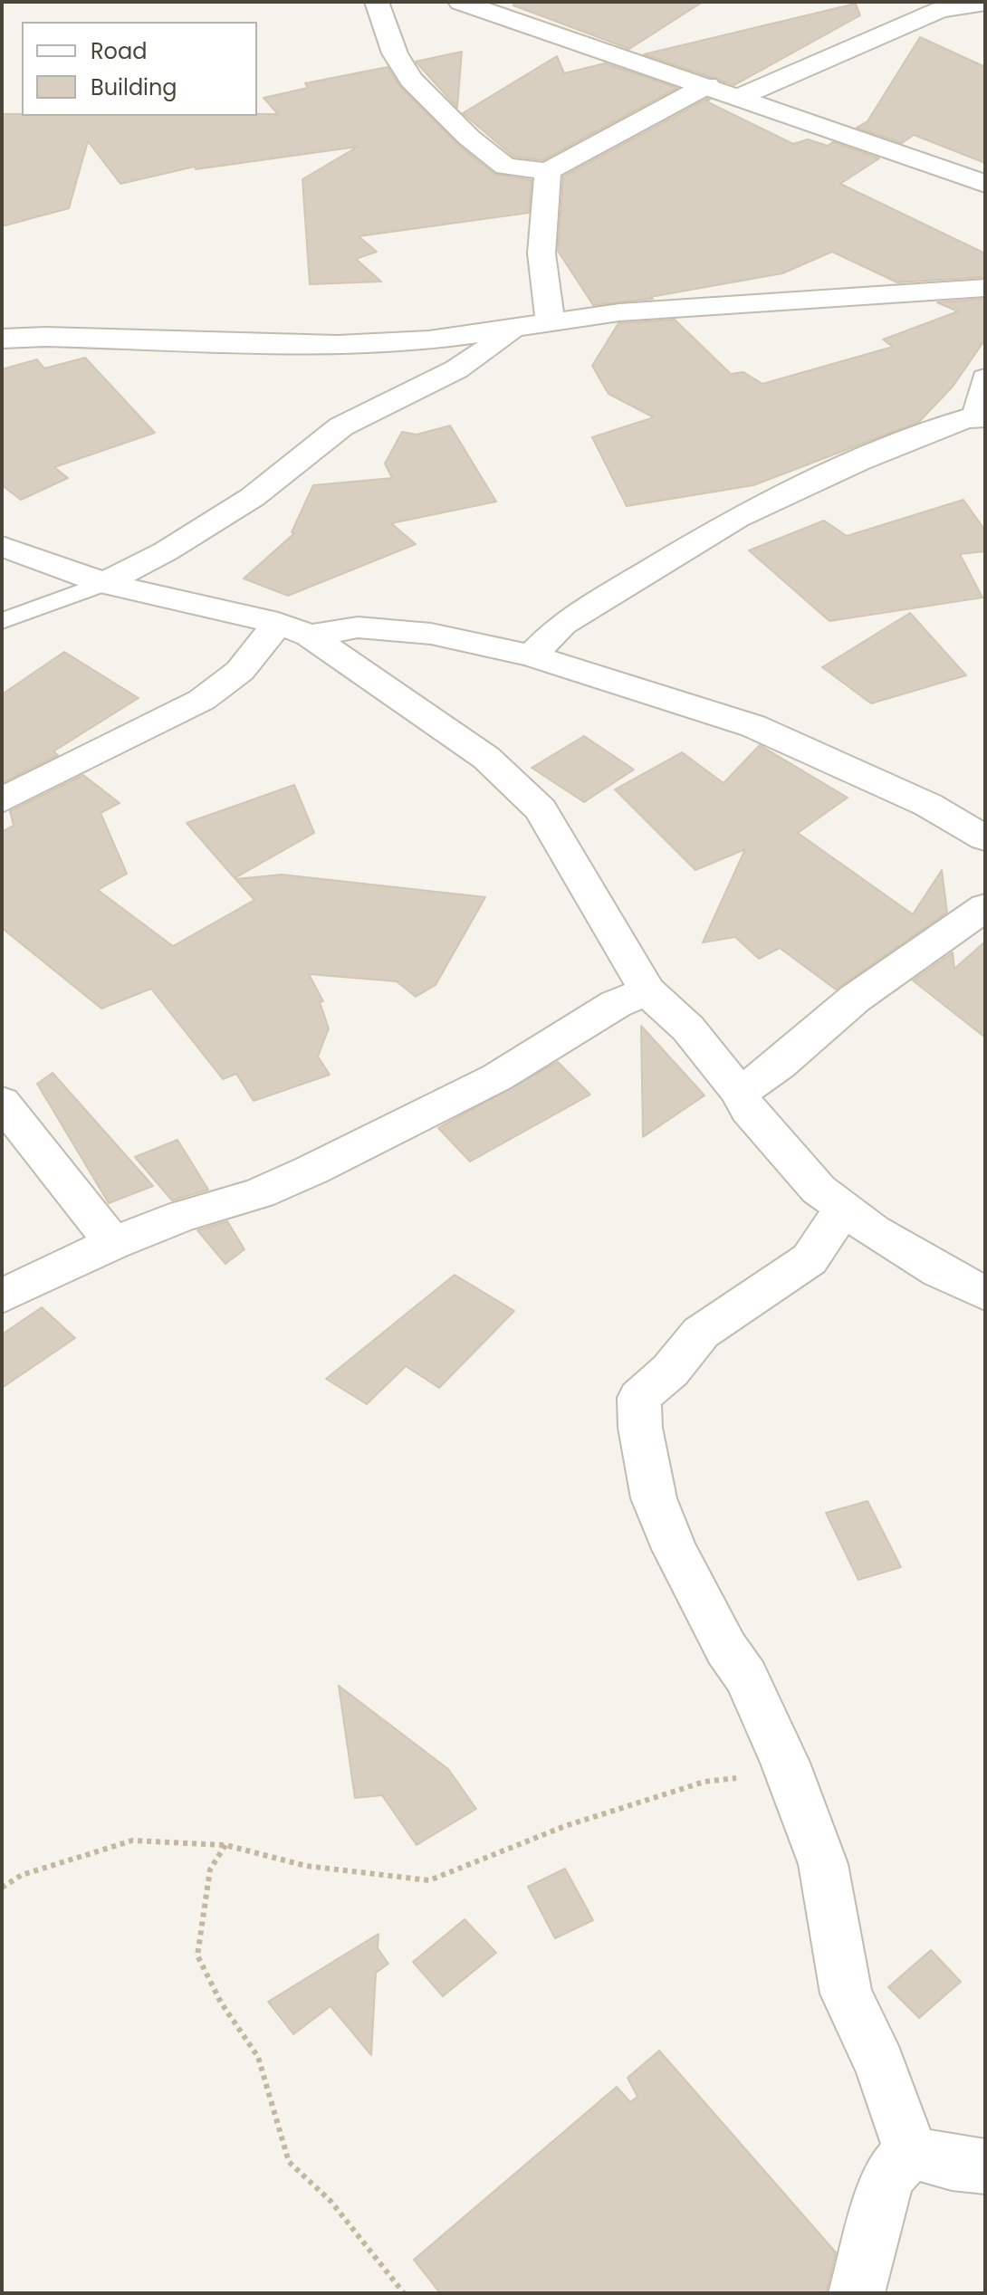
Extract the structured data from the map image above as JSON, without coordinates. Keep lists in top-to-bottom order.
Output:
{
  "legend": ["Road", "Building"]
}
